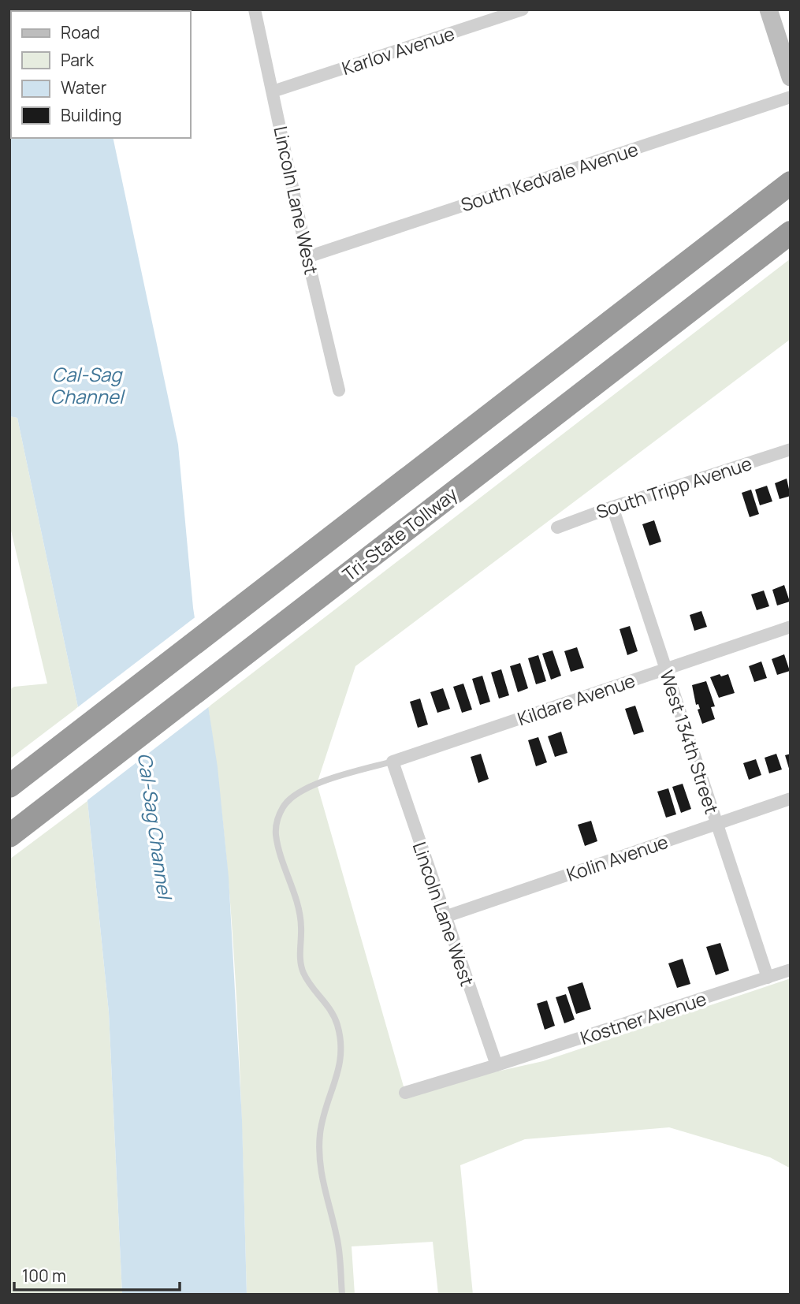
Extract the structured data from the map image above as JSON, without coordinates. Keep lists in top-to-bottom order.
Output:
{
  "streets": {
    "highway": ["Tri-State Tollway"],
    "street": [
      "Karlov Avenue",
      "South Kedvale Avenue",
      "Lincoln Lane West",
      "South Tripp Avenue",
      "Kildare Avenue",
      "West 134th Street",
      "Kolin Avenue",
      "Kostner Avenue"
    ]
  },
  "crossings": [
    ["Karlov Avenue", "Lincoln Lane West"],
    ["South Kedvale Avenue", "Lincoln Lane West"],
    ["Lincoln Lane West", "Kildare Avenue"],
    ["Lincoln Lane West", "Kolin Avenue"],
    ["Lincoln Lane West", "Kostner Avenue"],
    ["South Tripp Avenue", "West 134th Street"],
    ["Kildare Avenue", "West 134th Street"],
    ["West 134th Street", "Kolin Avenue"],
    ["West 134th Street", "Kostner Avenue"]
  ],
  "water": ["Cal-Sag Channel"],
  "legend": [
    "Road",
    "Park",
    "Water",
    "Building"
  ],
  "scale_bar": "100 m"
}
